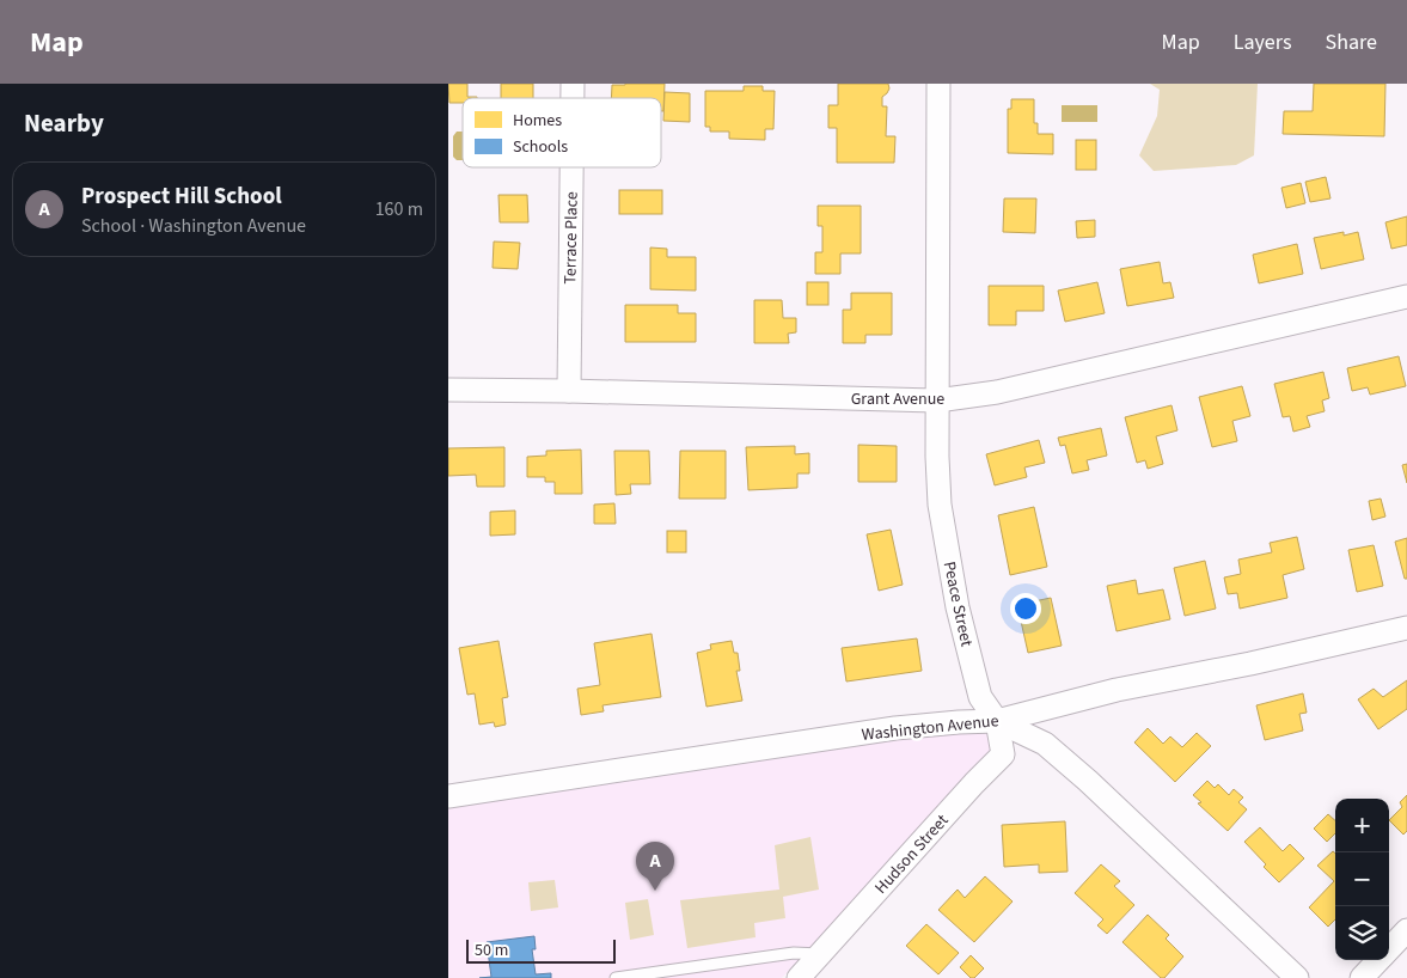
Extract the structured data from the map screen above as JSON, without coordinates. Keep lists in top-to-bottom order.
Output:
{
  "streets": {
    "street": [
      "Terrace Place",
      "Grant Avenue",
      "Peace Street",
      "Washington Avenue",
      "Hudson Street"
    ]
  },
  "crossings": [
    ["Terrace Place", "Grant Avenue"],
    ["Grant Avenue", "Peace Street"],
    ["Peace Street", "Washington Avenue"],
    ["Peace Street", "Hudson Street"],
    ["Washington Avenue", "Hudson Street"]
  ],
  "legend": ["Homes", "Schools"],
  "scale_bar": "50 m",
  "page": {
    "header": "Map",
    "nav": ["Map", "Layers", "Share"],
    "heading": "Nearby",
    "list": [
      {
        "mark": "A",
        "name": "Prospect Hill School",
        "note": "School · Washington Avenue",
        "value": "160 m"
      }
    ],
    "map_buttons": ["+", "−"],
    "pins": "A",
    "scale": "50 m"
  }
}
